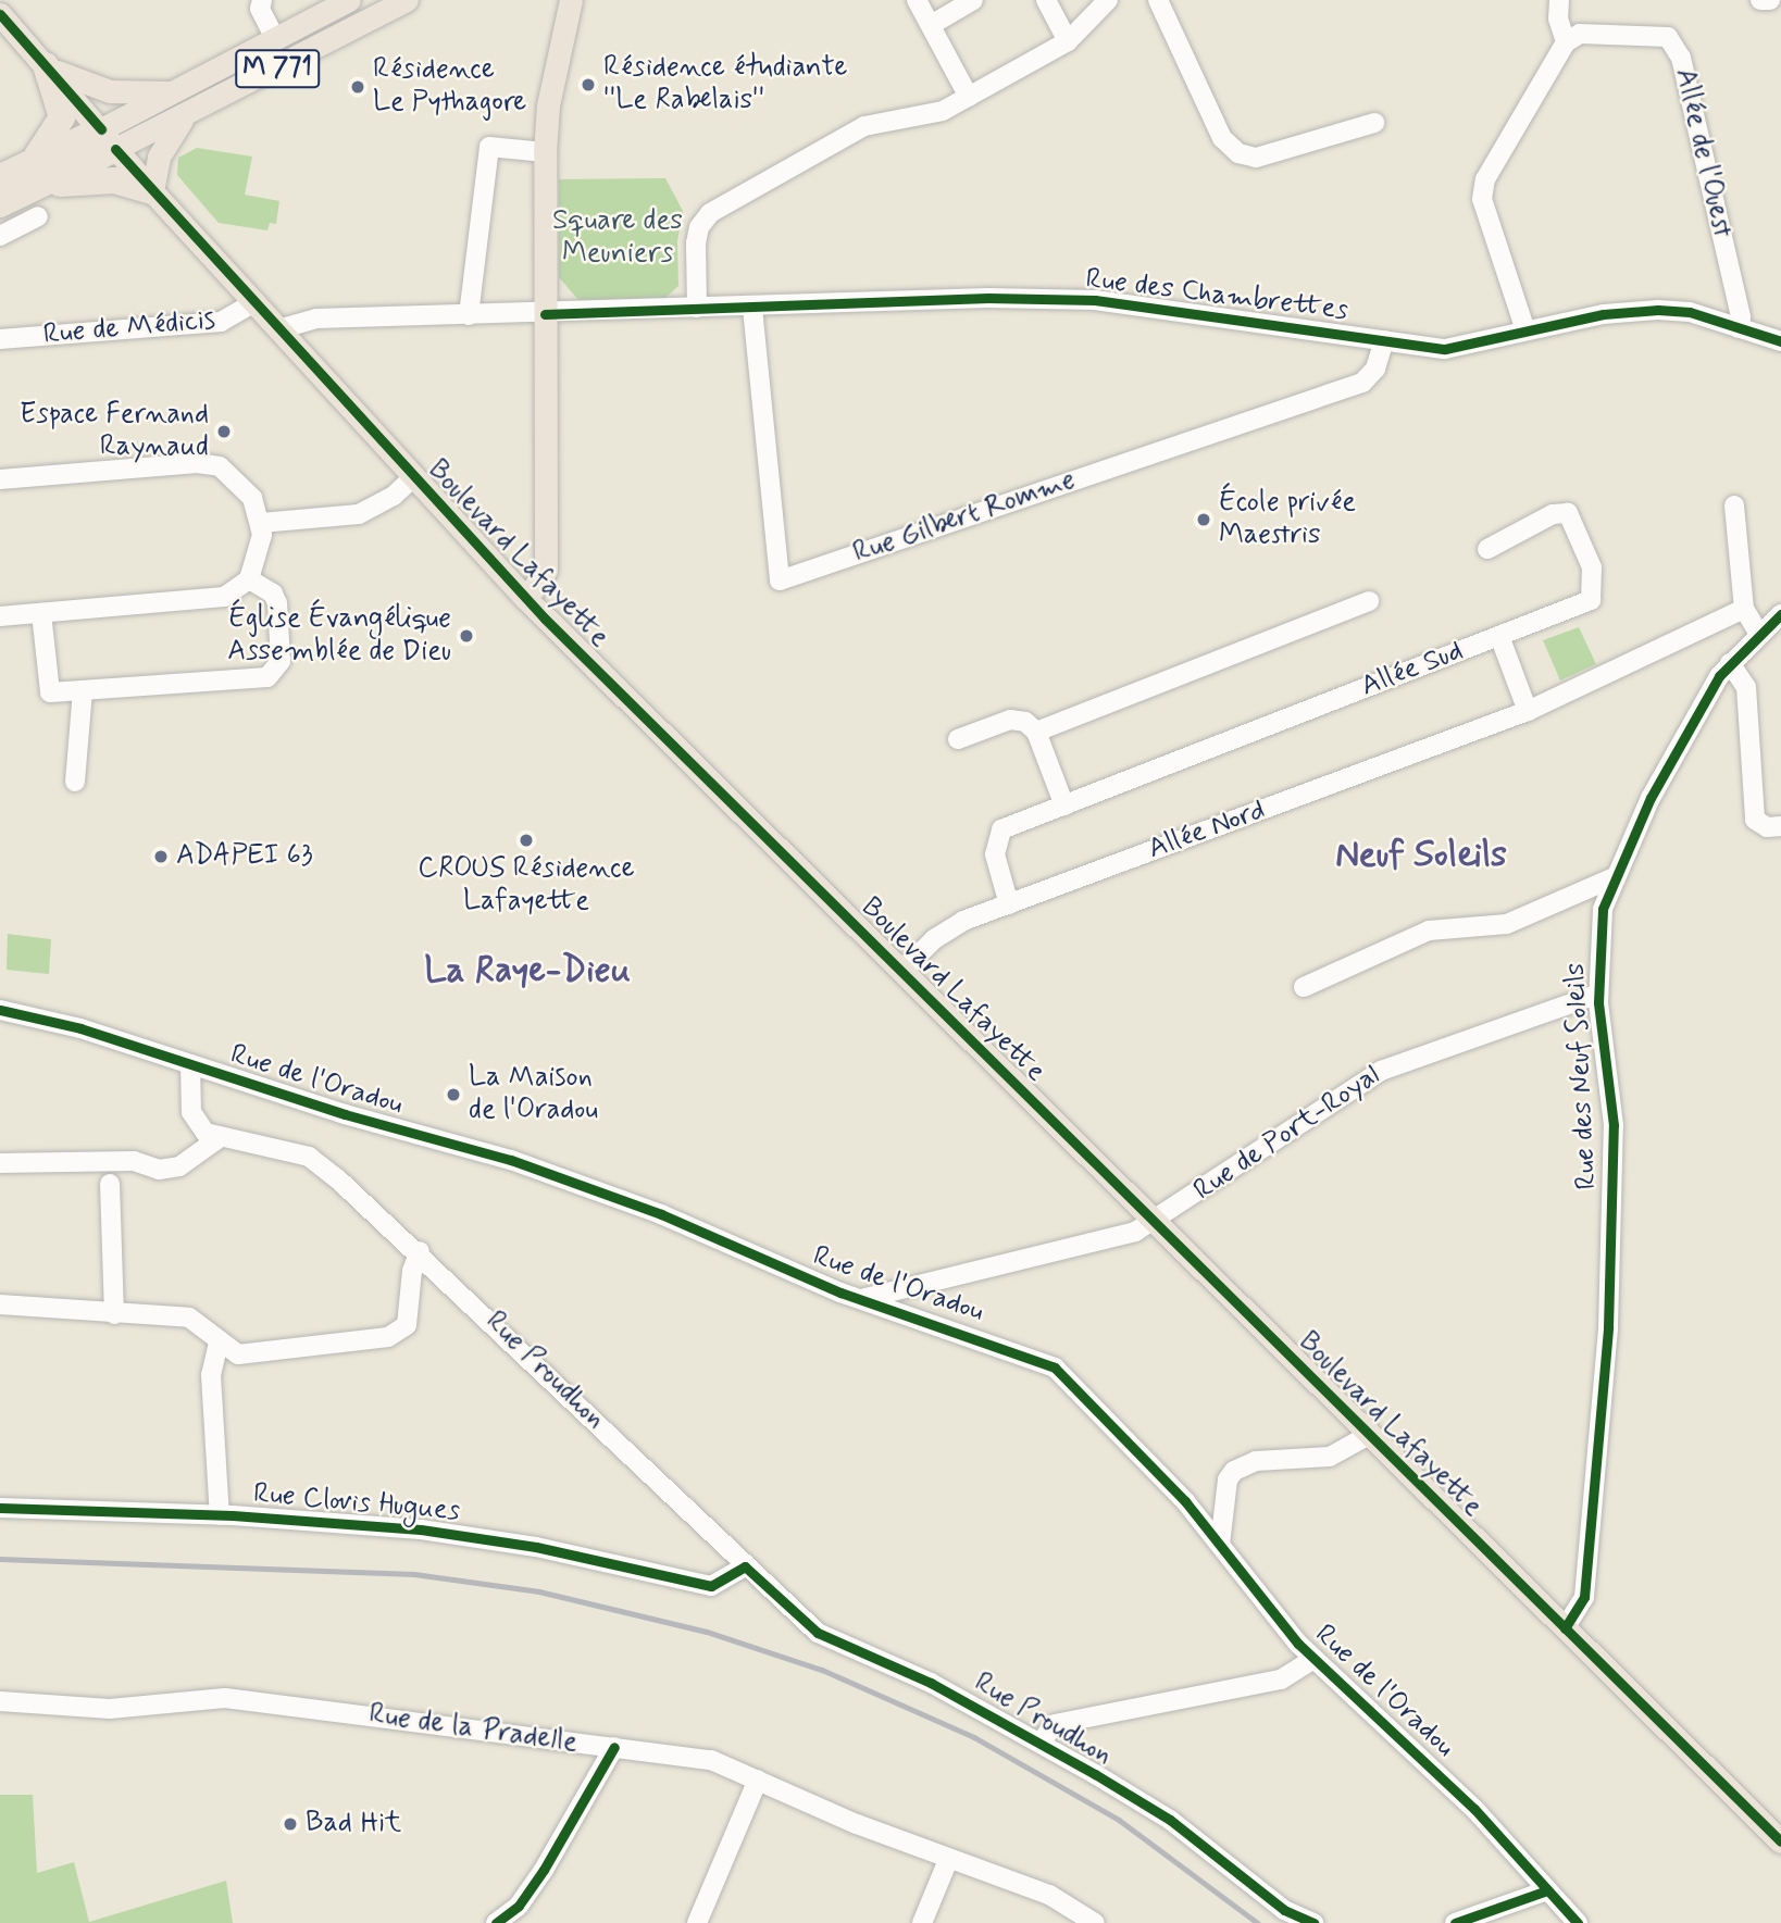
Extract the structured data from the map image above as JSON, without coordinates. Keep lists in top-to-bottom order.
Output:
{
  "streets": {
    "highway": ["M 771"],
    "main road": ["Boulevard Lafayette"],
    "street": [
      "Allée de l'Ouest",
      "Rue des Chambrettes",
      "Rue de Médicis",
      "Rue Gilbert Romme",
      "Allée Sud",
      "Allée Nord",
      "Rue des Neuf Soleils",
      "Rue de l'Oradou",
      "Rue de Port-Royal",
      "Rue Proudhon",
      "Rue Clovis Hugues",
      "Rue de la Pradelle"
    ]
  },
  "crossings": [
    ["M 771", "Boulevard Lafayette"],
    ["Allée de l'Ouest", "Rue des Chambrettes"],
    ["Rue des Chambrettes", "Rue Gilbert Romme"],
    ["Rue des Chambrettes", "Boulevard Lafayette"],
    ["Rue de Médicis", "Boulevard Lafayette"],
    ["Boulevard Lafayette", "Allée Nord"],
    ["Boulevard Lafayette", "Rue des Neuf Soleils"],
    ["Boulevard Lafayette", "Rue de Port-Royal"],
    ["Allée Sud", "Allée Nord"],
    ["Rue des Neuf Soleils", "Rue de Port-Royal"],
    ["Rue de l'Oradou", "Rue de Port-Royal"],
    ["Rue Proudhon", "Rue Clovis Hugues"]
  ],
  "districts": ["Neuf Soleils", "La Raye-Dieu"],
  "parks": ["Square des Meuniers"],
  "places": [
    "Résidence étudiante ''Le Rabelais''",
    "Résidence Le Pythagore",
    "Espace Fernand Raynaud",
    "École privée Maestris",
    "Église Évangélique Assemblée de Dieu",
    "CROUS Résidence Lafayette",
    "ADAPEI 63",
    "La Maison de l'Oradou",
    "Bad Hit"
  ]
}
